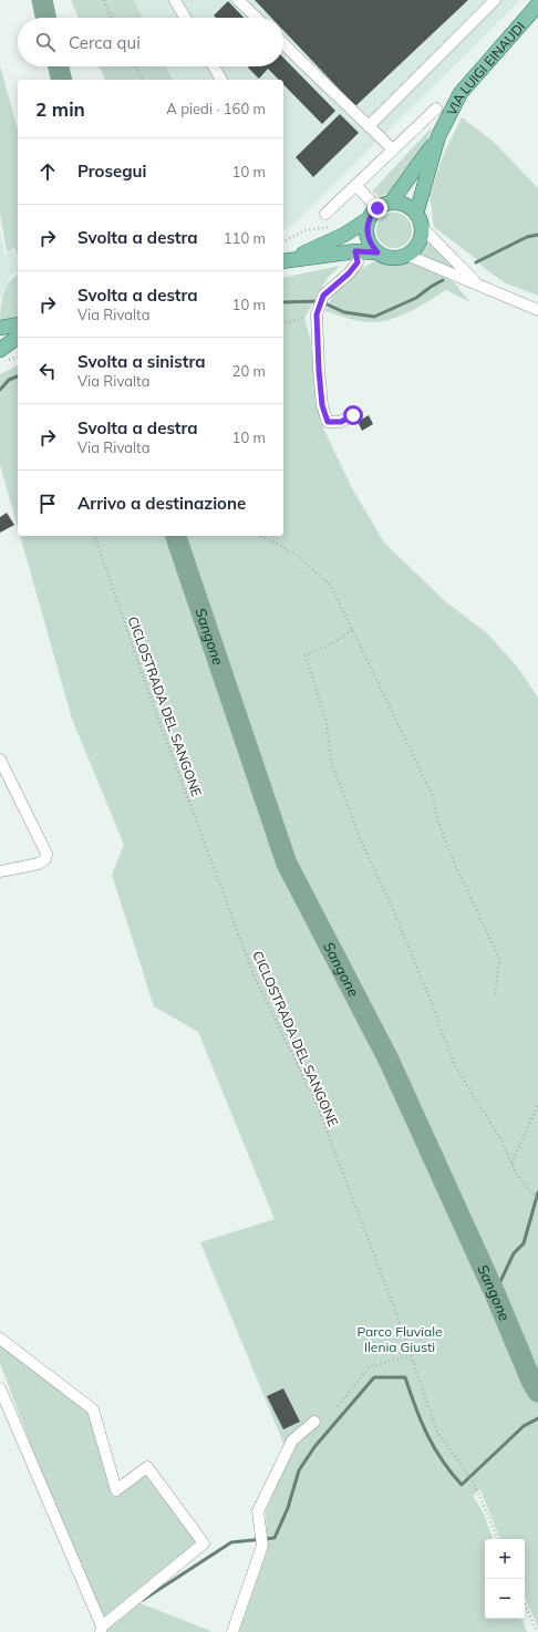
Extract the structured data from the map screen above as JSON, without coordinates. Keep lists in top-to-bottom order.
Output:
{
  "streets": {
    "main road": ["VIA LUIGI EINAUDI"],
    "path": ["CICLOSTRADA DEL SANGONE"]
  },
  "water": ["Sangone"],
  "parks": ["Parco Fluviale Ilenia Giusti"],
  "page": {
    "search": "Cerca qui",
    "heading": ["2 min", "A piedi · 160 m"],
    "list": [
      ["Prosegui", "10 m"],
      ["Svolta a destra", "110 m"],
      ["Svolta a destra", "Via Rivalta", "10 m"],
      ["Svolta a sinistra", "Via Rivalta", "20 m"],
      ["Svolta a destra", "Via Rivalta", "10 m"],
      "Arrivo a destinazione"
    ],
    "map_buttons": ["+", "−"]
  }
}
